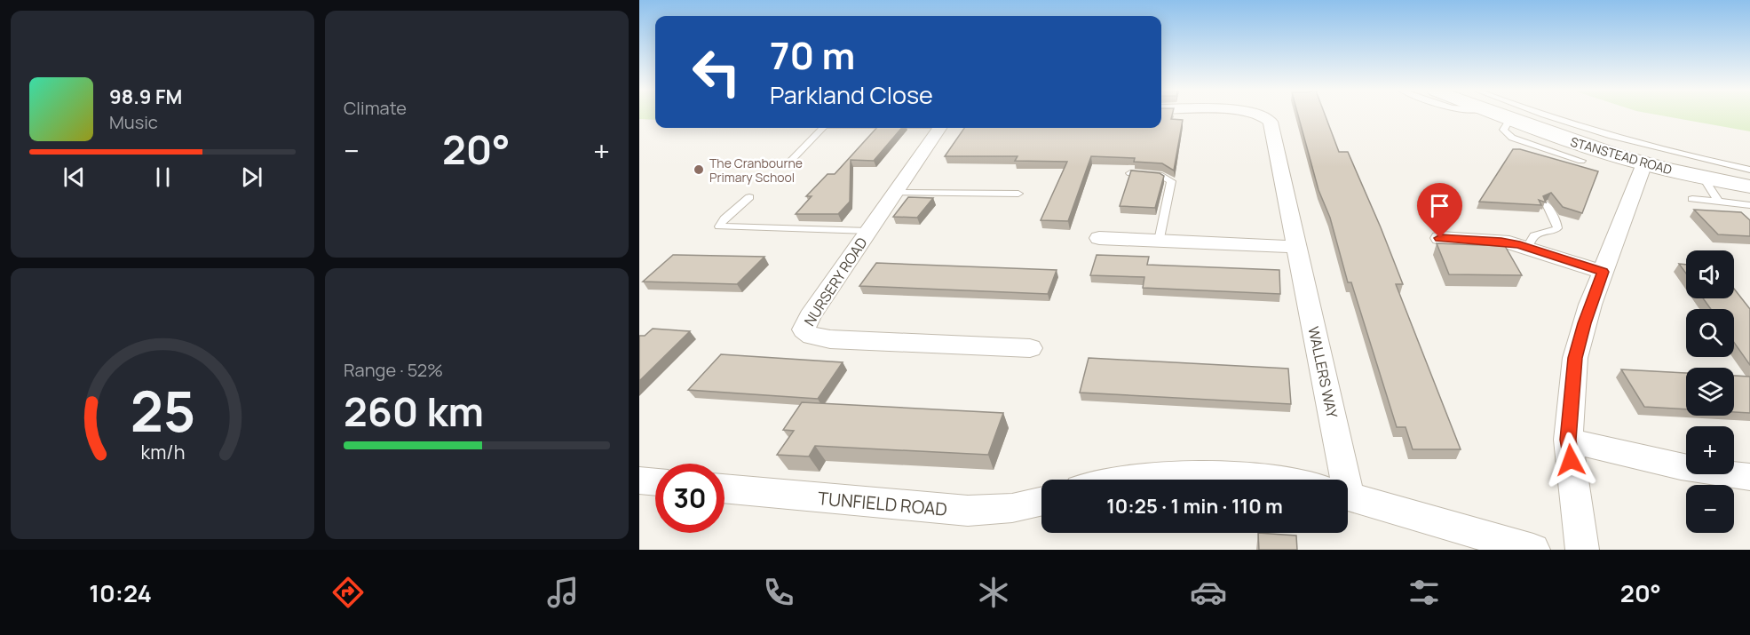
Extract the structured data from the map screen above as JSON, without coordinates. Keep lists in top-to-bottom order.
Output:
{
  "streets": {
    "street": [
      "STANSTEAD ROAD",
      "NURSERY ROAD",
      "WALLERS WAY",
      "TUNFIELD ROAD"
    ]
  },
  "places": ["The Cranbourne Primary School"],
  "page": {
    "tile": [
      "Climate",
      ["Range · 52%", "260 km"]
    ],
    "turn": ["70 m", "Parkland Close"],
    "song": ["98.9 FM", "Music"],
    "heat": ["−", "20°", "+"],
    "map_buttons": ["+", "−"],
    "limit": "30",
    "trip": "10:25 · 1 min · 110 m",
    "tabs": ["10:24", "20°"],
    "gauge": ["25", "km/h"]
  }
}
